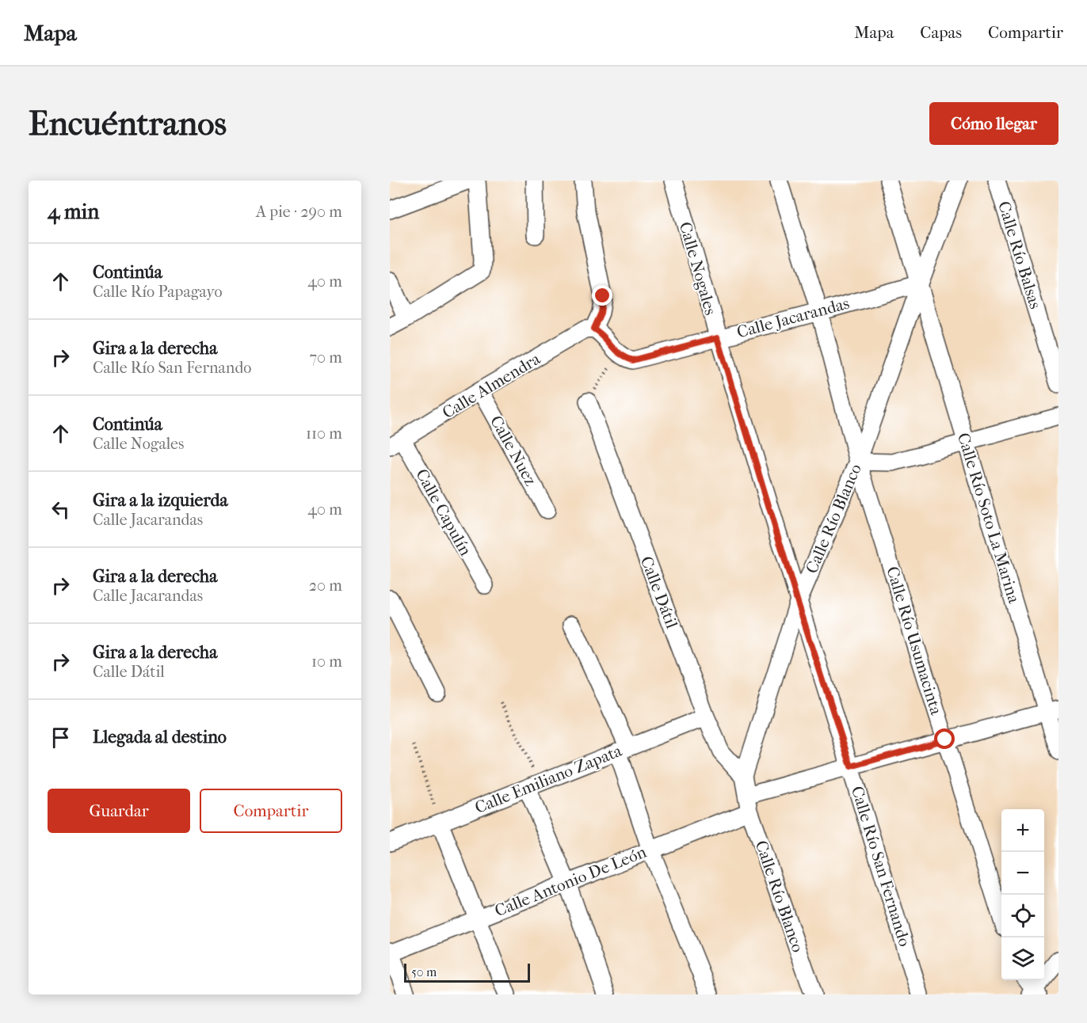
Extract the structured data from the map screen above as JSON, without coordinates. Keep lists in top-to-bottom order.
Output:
{
  "streets": {
    "street": [
      "Calle Río Balsas",
      "Calle Nogales",
      "Calle Jacarandas",
      "Calle Almendra",
      "Calle Nuez",
      "Calle Capulín",
      "Calle Río Soto La Marina",
      "Calle Río Blanco",
      "Calle Dátil",
      "Calle Río Usumacinta",
      "Calle Emiliano Zapata",
      "Calle Río San Fernando",
      "Calle Antonio De León"
    ]
  },
  "crossings": [
    ["Calle Nogales", "Calle Jacarandas"],
    ["Calle Nogales", "Calle Río Blanco"],
    ["Calle Nogales", "Calle Río San Fernando"],
    ["Calle Jacarandas", "Calle Río Soto La Marina"],
    ["Calle Jacarandas", "Calle Río Blanco"],
    ["Calle Jacarandas", "Calle Río Usumacinta"],
    ["Calle Almendra", "Calle Nuez"],
    ["Calle Almendra", "Calle Capulín"],
    ["Calle Río Soto La Marina", "Calle Río Blanco"],
    ["Calle Río Soto La Marina", "Calle Antonio De León"],
    ["Calle Río Blanco", "Calle Dátil"],
    ["Calle Río Blanco", "Calle Río Usumacinta"],
    ["Calle Río Blanco", "Calle Río San Fernando"],
    ["Calle Río Blanco", "Calle Antonio De León"],
    ["Calle Dátil", "Calle Emiliano Zapata"],
    ["Calle Río Usumacinta", "Calle Antonio De León"],
    ["Calle Río San Fernando", "Calle Antonio De León"]
  ],
  "scale_bar": "50 m",
  "page": {
    "header": "Mapa",
    "nav": ["Mapa", "Capas", "Compartir"],
    "buttons": [
      "Cómo llegar",
      ["Guardar", "Compartir"]
    ],
    "title": "Encuéntranos",
    "heading": ["4 min", "A pie · 290 m"],
    "list": [
      ["Continúa", "Calle Río Papagayo", "40 m"],
      ["Gira a la derecha", "Calle Río San Fernando", "70 m"],
      ["Continúa", "Calle Nogales", "110 m"],
      ["Gira a la izquierda", "Calle Jacarandas", "40 m"],
      ["Gira a la derecha", "Calle Jacarandas", "20 m"],
      ["Gira a la derecha", "Calle Dátil", "10 m"],
      "Llegada al destino"
    ],
    "map_buttons": ["+", "−"],
    "scale": "50 m"
  }
}
